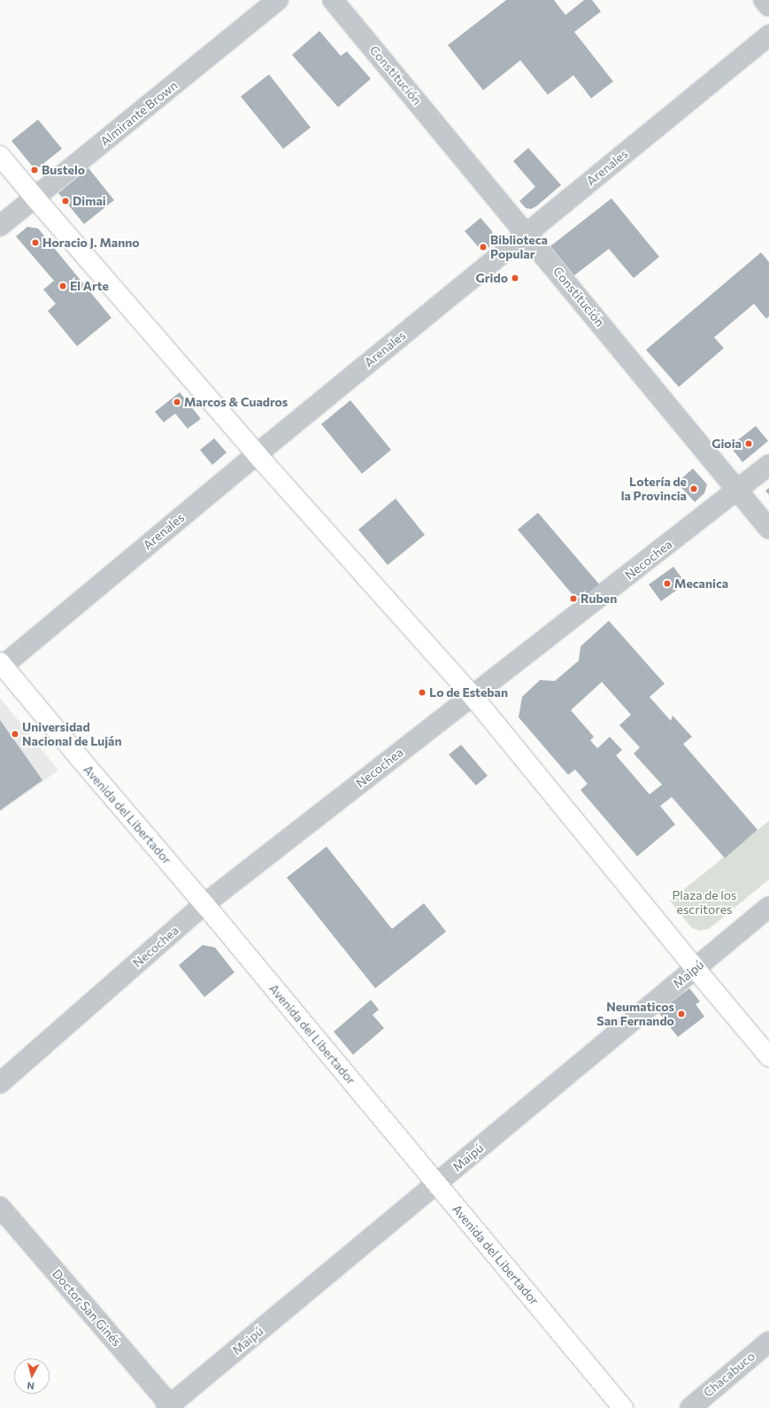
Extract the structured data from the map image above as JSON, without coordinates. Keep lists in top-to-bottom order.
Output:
{
  "streets": {
    "main road": ["Avenida del Libertador"],
    "street": [
      "Constitución",
      "Almirante Brown",
      "Arenales",
      "Necochea",
      "Maipú",
      "Doctor San Ginés",
      "Chacabuco"
    ]
  },
  "crossings": [
    ["Constitución", "Arenales"],
    ["Constitución", "Necochea"],
    ["Arenales", "Avenida del Libertador"],
    ["Necochea", "Avenida del Libertador"],
    ["Avenida del Libertador", "Maipú"],
    ["Maipú", "Doctor San Ginés"]
  ],
  "parks": ["Plaza de los escritores"],
  "places": [
    "Bustelo",
    "Dimai",
    "Horacio J. Manno",
    "Biblioteca Popular",
    "Grido",
    "El Arte",
    "Marcos & Cuadros",
    "Gioia",
    "Lotería de la Provincia",
    "Mecanica",
    "Ruben",
    "Lo de Esteban",
    "Universidad Nacional de Luján",
    "Neumaticos San Fernando"
  ],
  "north": "bottom"
}
